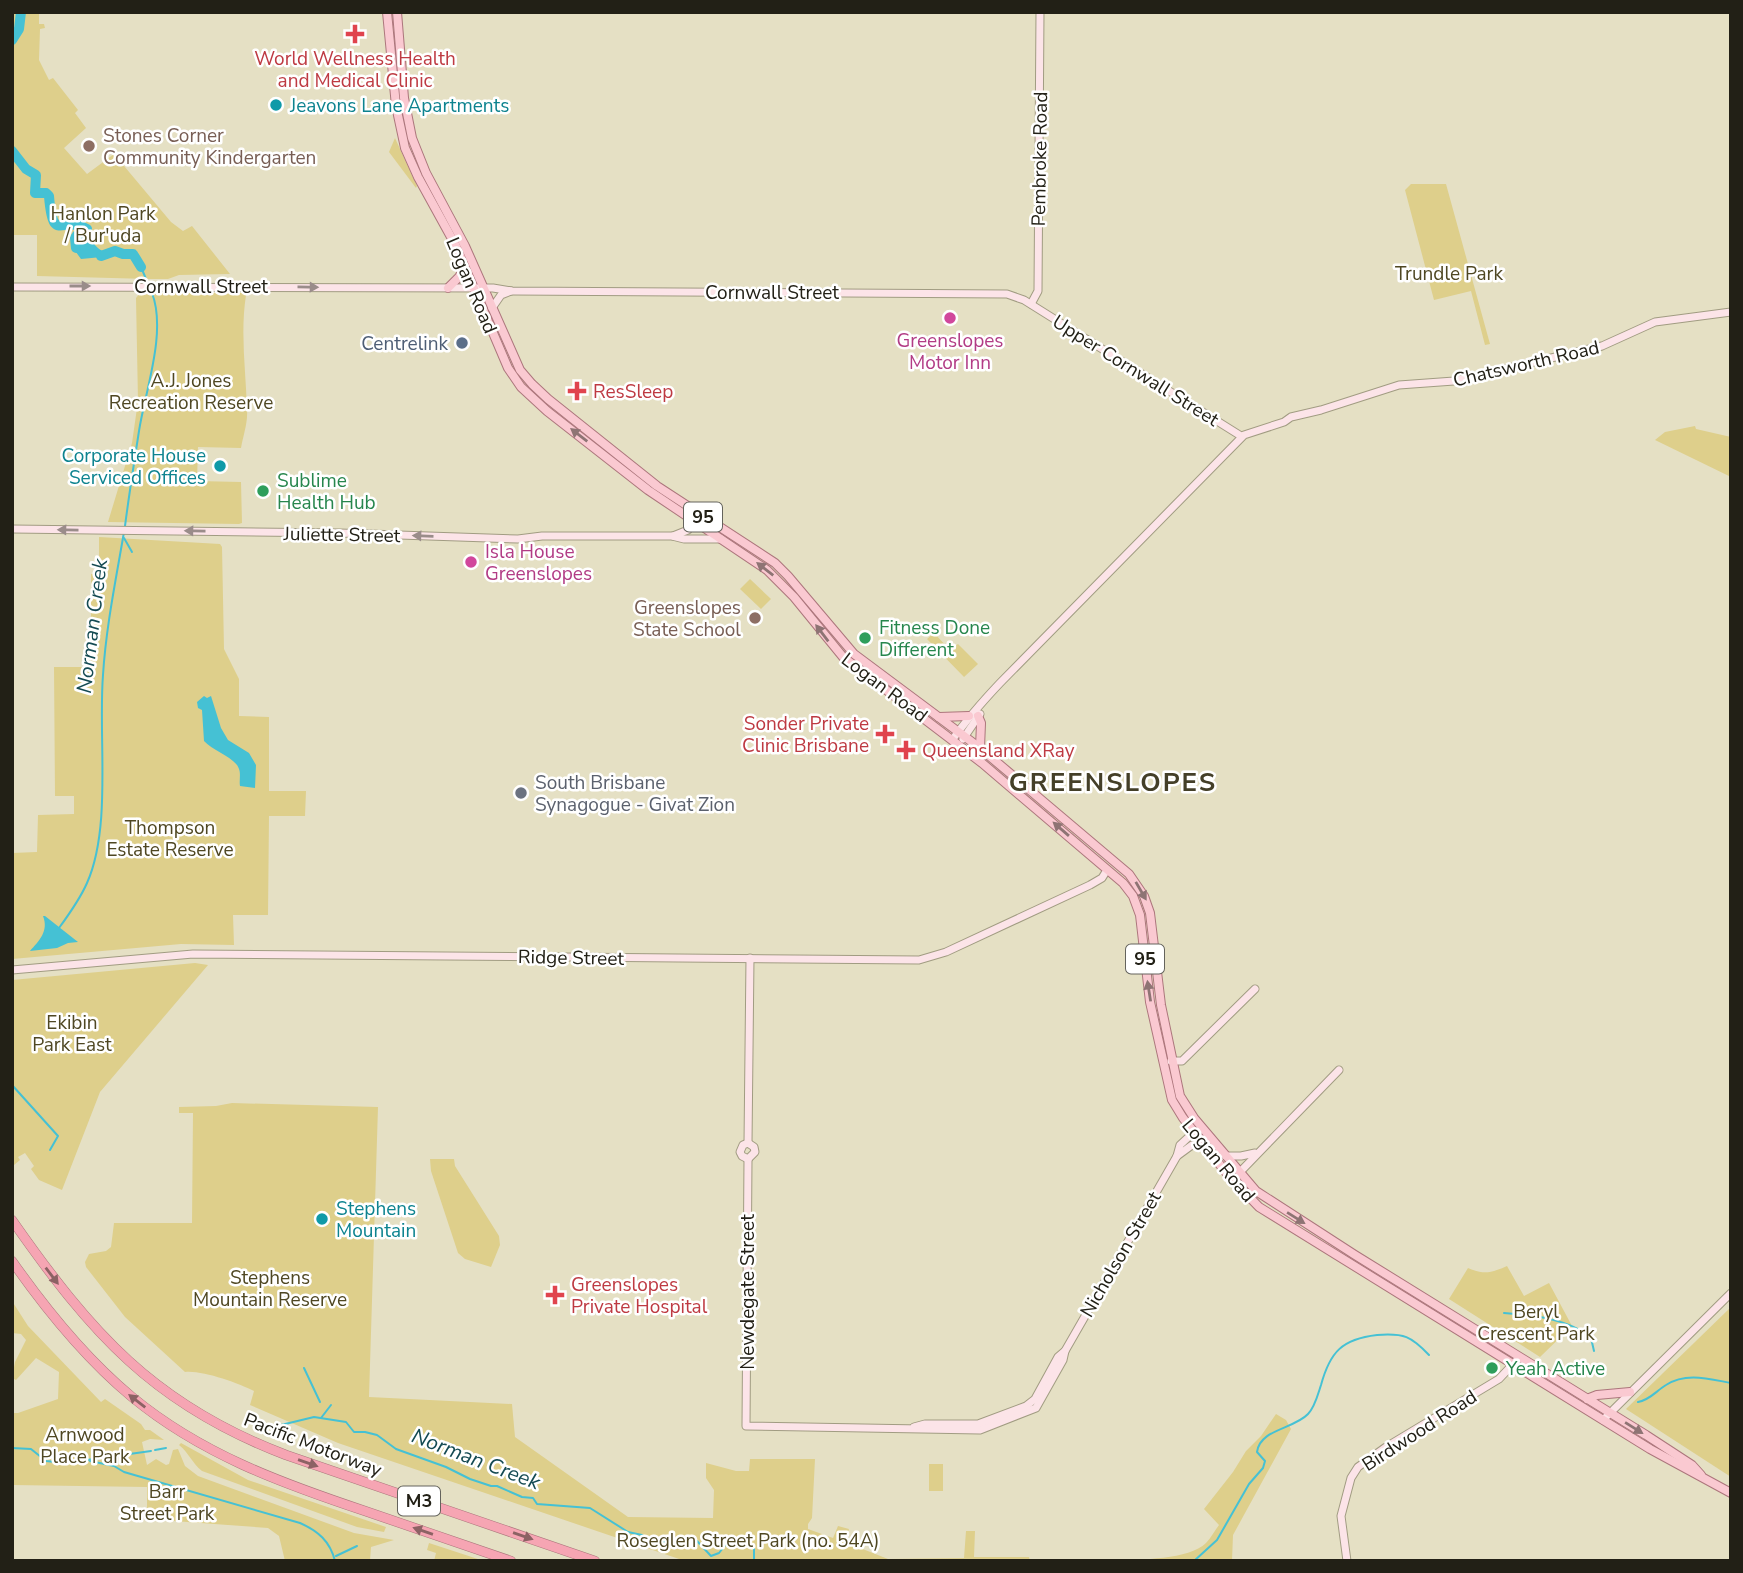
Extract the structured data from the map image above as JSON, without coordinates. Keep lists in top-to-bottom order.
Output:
{
  "streets": {
    "highway": ["Pacific Motorway", "M3"],
    "main road": ["Logan Road", "95"],
    "street": [
      "Pembroke Road",
      "Cornwall Street",
      "Chatsworth Road",
      "Upper Cornwall Street",
      "Juliette Street",
      "Ridge Street",
      "Nicholson Street",
      "Newdegate Street",
      "Birdwood Road"
    ]
  },
  "crossings": [
    ["Pembroke Road", "Cornwall Street"],
    ["Pembroke Road", "Upper Cornwall Street"],
    ["Logan Road", "Cornwall Street"],
    ["Logan Road", "Chatsworth Road"],
    ["Logan Road", "95"],
    ["Logan Road", "Juliette Street"],
    ["Logan Road", "Ridge Street"],
    ["Logan Road", "Nicholson Street"],
    ["Logan Road", "Birdwood Road"],
    ["Cornwall Street", "Upper Cornwall Street"],
    ["Chatsworth Road", "Upper Cornwall Street"],
    ["Ridge Street", "Newdegate Street"],
    ["Nicholson Street", "Newdegate Street"]
  ],
  "one_way": ["Cornwall Street", "Juliette Street"],
  "districts": ["GREENSLOPES"],
  "water": ["Norman Creek"],
  "parks": [
    "Hanlon Park / Bur'uda",
    "Trundle Park",
    "A.J. Jones Recreation Reserve",
    "Thompson Estate Reserve",
    "Ekibin Park East",
    "Stephens Mountain Reserve",
    "Beryl Crescent Park",
    "Arnwood Place Park",
    "Barr Street Park",
    "Roseglen Street Park (no. 54A)"
  ],
  "places": {
    "health": [
      "World Wellness Health and Medical Clinic",
      "ResSleep",
      "Sonder Private Clinic Brisbane",
      "Queensland XRay",
      "Greenslopes Private Hospital"
    ],
    "other": [
      "Jeavons Lane Apartments",
      "Stones Corner Community Kindergarten",
      "Greenslopes Motor Inn",
      "Centrelink",
      "Corporate House Serviced Offices",
      "Sublime Health Hub",
      "Isla House Greenslopes",
      "Greenslopes State School",
      "Fitness Done Different",
      "South Brisbane Synagogue - Givat Zion",
      "Stephens Mountain",
      "Yeah Active"
    ]
  }
}
